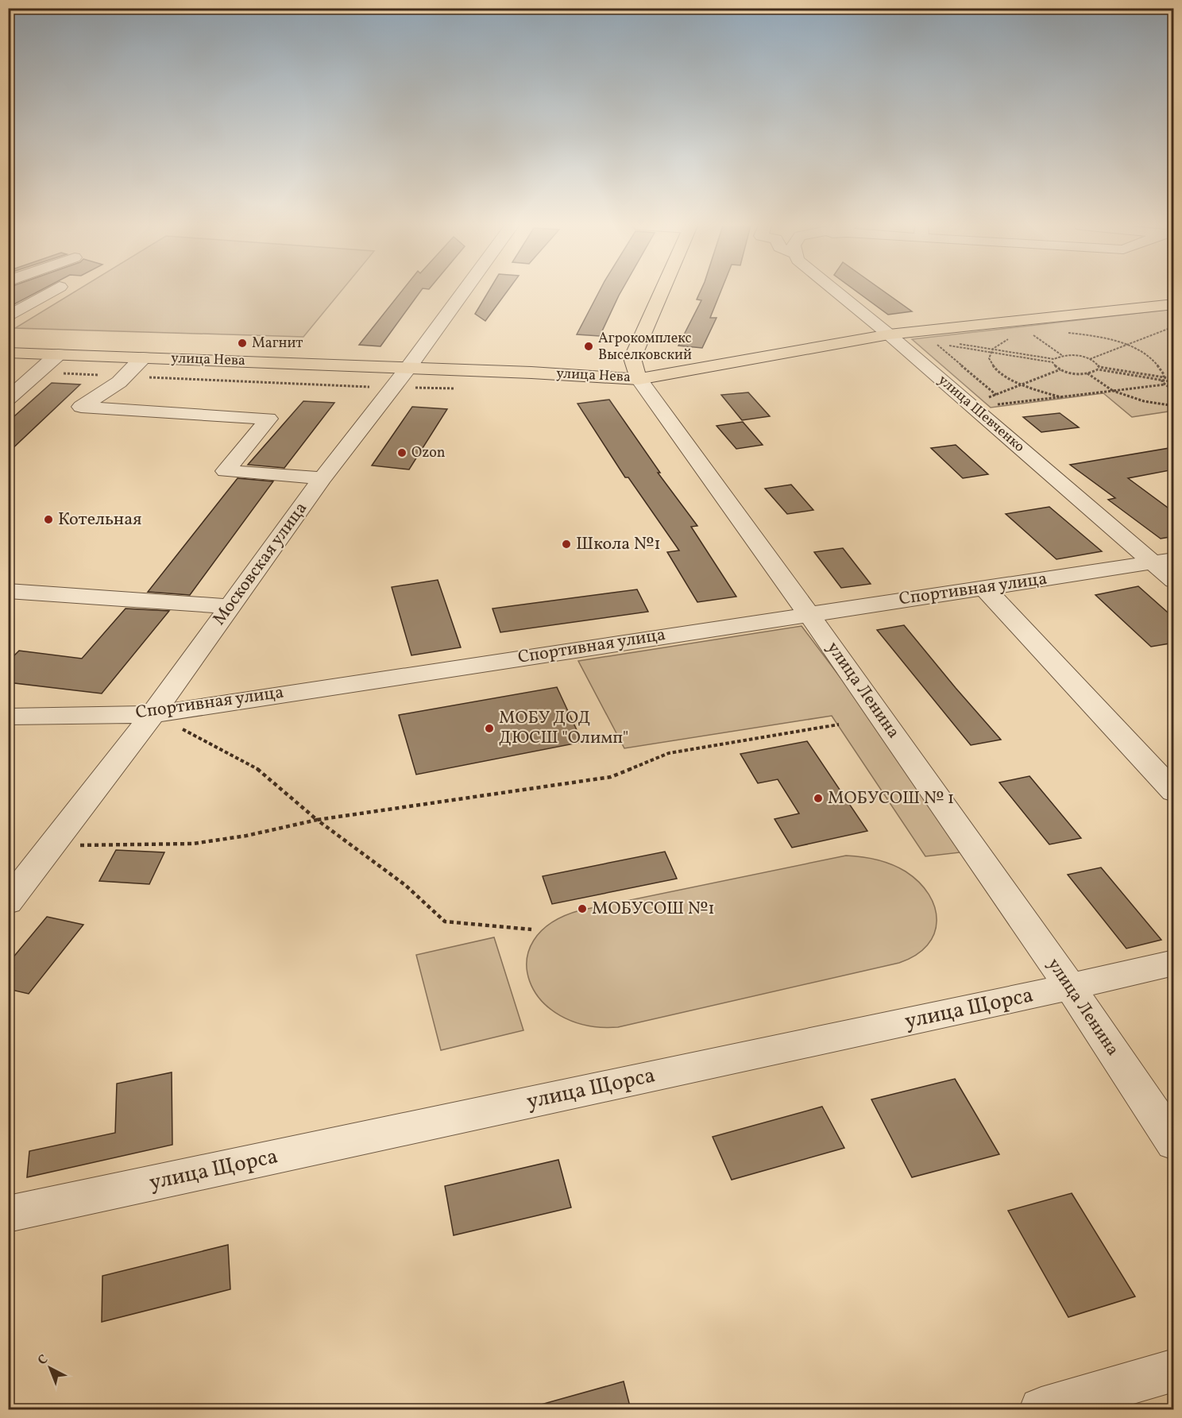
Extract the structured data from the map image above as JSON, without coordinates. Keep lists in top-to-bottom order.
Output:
{
  "streets": {
    "main road": ["улица Нева", "улица Ленина"],
    "street": [
      "улица Шевченко",
      "Московская улица",
      "Спортивная улица",
      "улица Щорса"
    ]
  },
  "crossings": [
    ["улица Нева", "улица Шевченко"],
    ["улица Нева", "Московская улица"],
    ["улица Нева", "улица Ленина"],
    ["улица Шевченко", "Спортивная улица"],
    ["Московская улица", "Спортивная улица"],
    ["Спортивная улица", "улица Ленина"],
    ["улица Ленина", "улица Щорса"]
  ],
  "places": [
    "Магнит",
    "Агрокомплекс Выселковский",
    "Ozon",
    "Котельная",
    "Школа №1",
    "МОБУ ДОД ДЮСШ \"Олимп\"",
    "МОБУСОШ № 1",
    "МОБУСОШ №1"
  ],
  "north": "top left"
}
